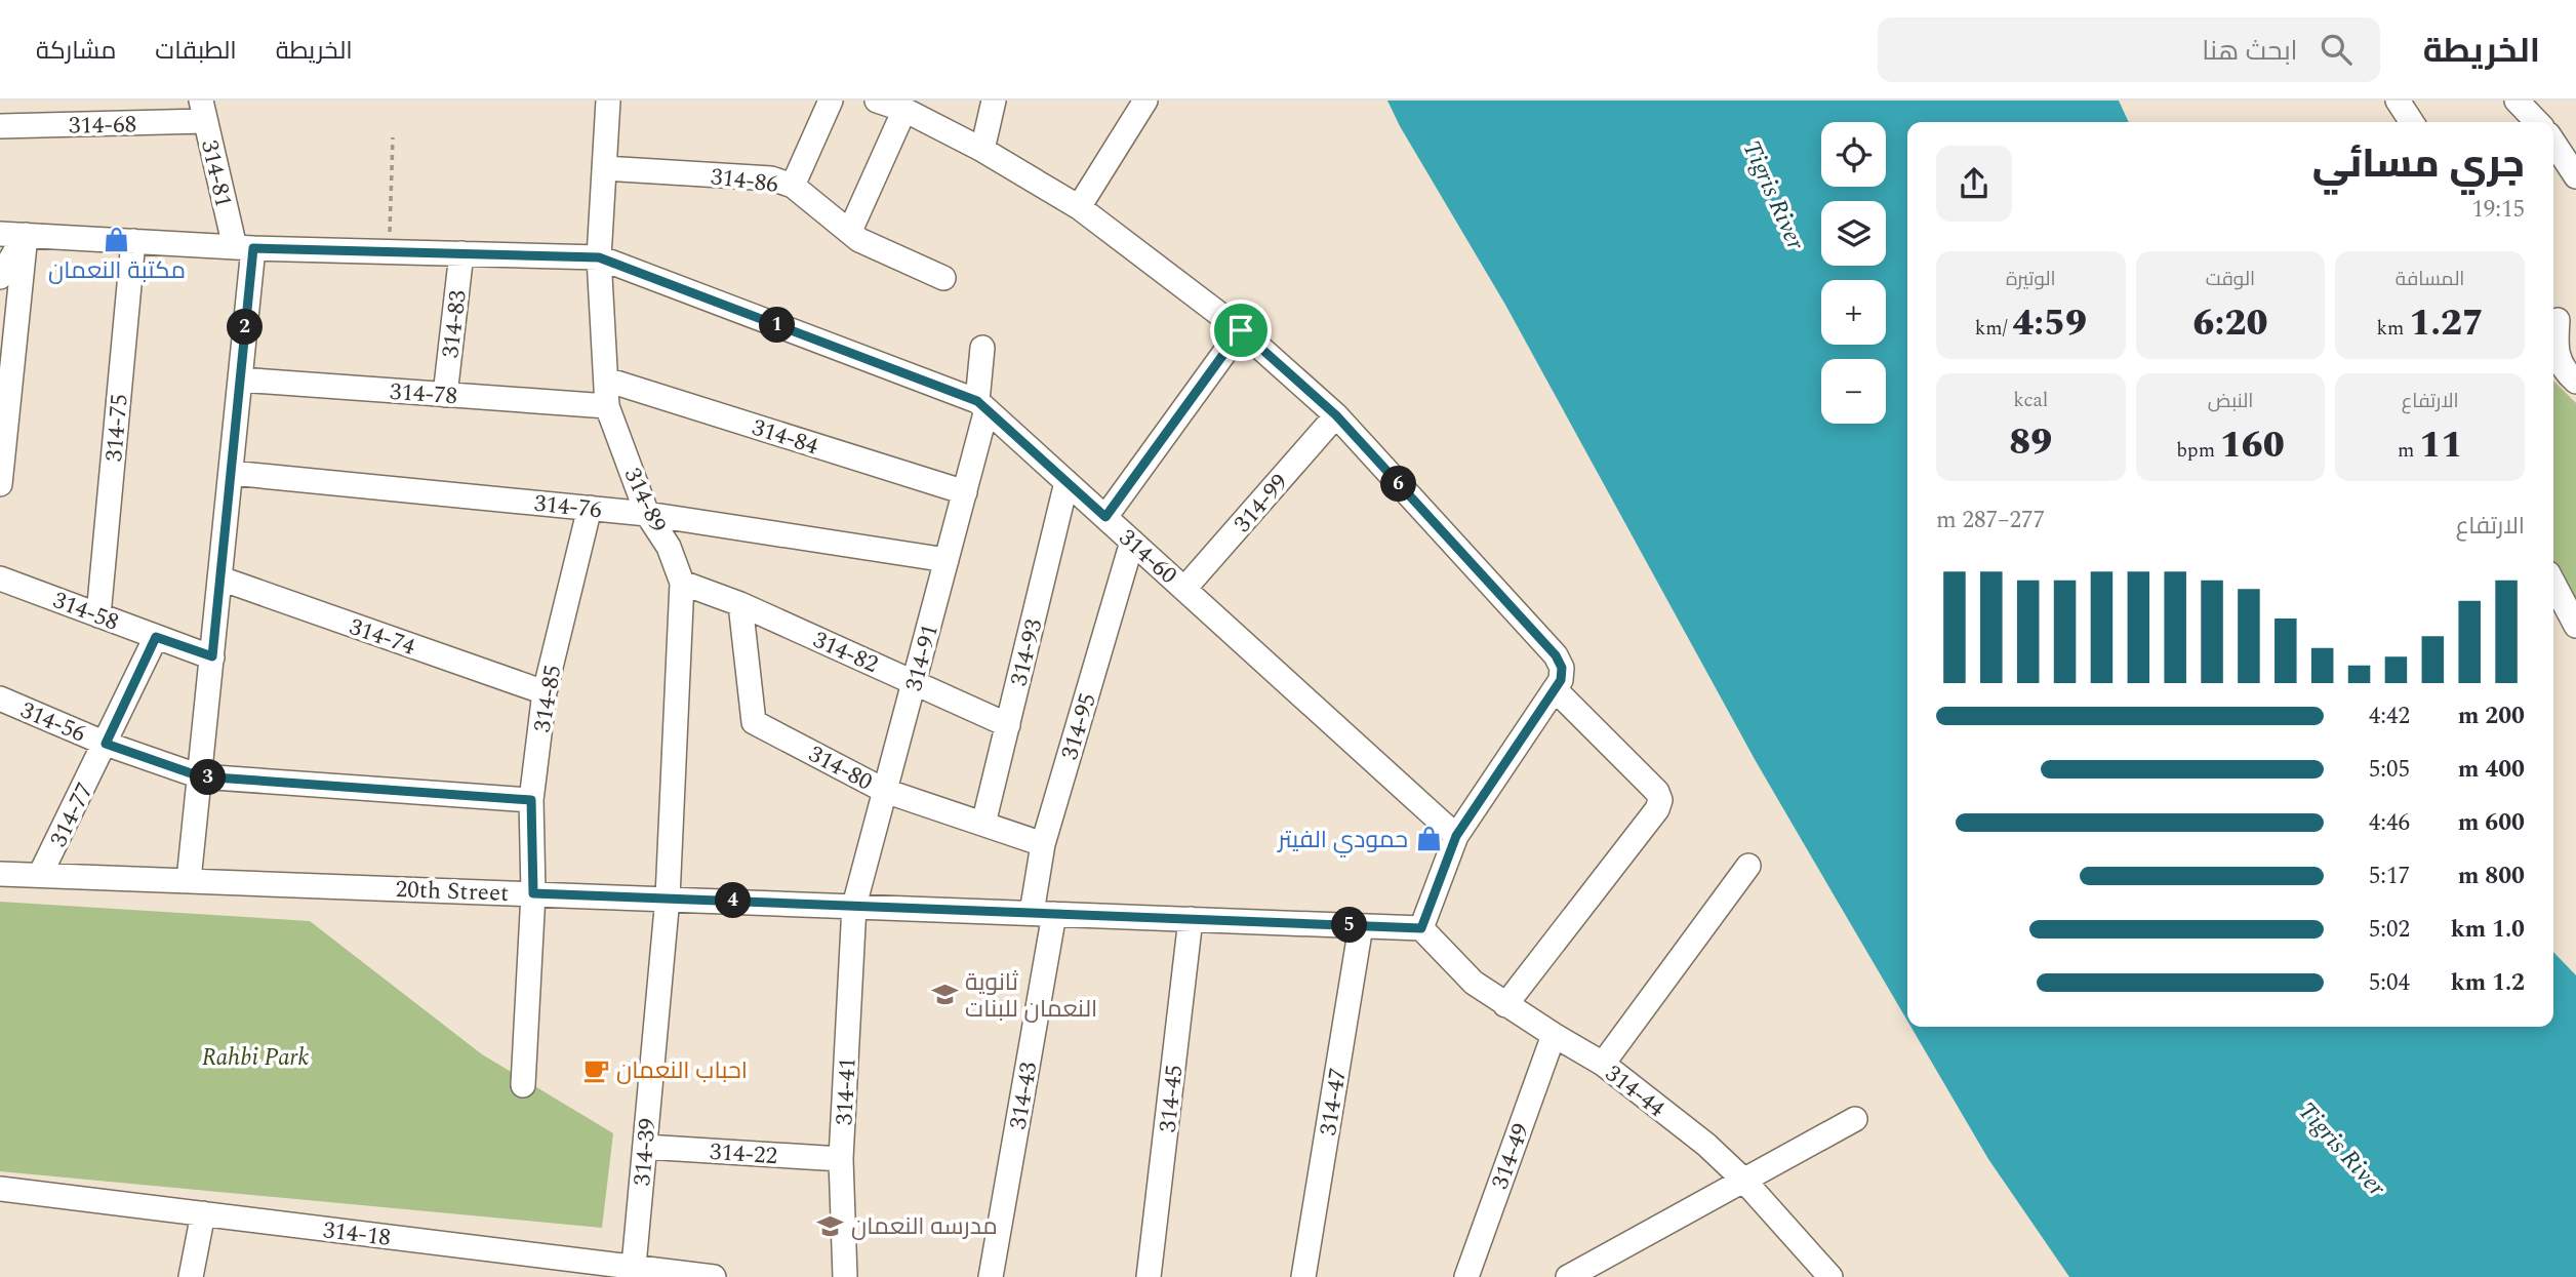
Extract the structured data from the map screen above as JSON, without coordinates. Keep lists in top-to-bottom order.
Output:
{
  "streets": {
    "street": [
      "314-68",
      "314-81",
      "314-86",
      "314-83",
      "314-78",
      "314-75",
      "314-84",
      "314-89",
      "314-99",
      "314-76",
      "314-60",
      "314-58",
      "314-74",
      "314-82",
      "314-93",
      "314-91",
      "314-85",
      "314-56",
      "314-95",
      "314-80",
      "314-77",
      "20th Street",
      "314-44",
      "314-41",
      "314-43",
      "314-45",
      "314-47",
      "314-39",
      "314-22",
      "314-49",
      "314-18"
    ]
  },
  "crossings": [
    ["314-68", "314-81"],
    ["314-81", "314-78"],
    ["314-81", "314-76"],
    ["314-81", "314-60"],
    ["314-81", "314-58"],
    ["314-81", "314-74"],
    ["314-81", "314-56"],
    ["314-81", "20th Street"],
    ["314-86", "314-89"],
    ["314-83", "314-78"],
    ["314-83", "314-60"],
    ["314-78", "314-89"],
    ["314-75", "314-60"],
    ["314-75", "314-58"],
    ["314-84", "314-89"],
    ["314-84", "314-91"],
    ["314-89", "314-76"],
    ["314-89", "314-60"],
    ["314-89", "314-82"],
    ["314-89", "20th Street"],
    ["314-89", "314-39"],
    ["314-99", "314-60"],
    ["314-76", "314-91"],
    ["314-76", "314-85"],
    ["314-60", "314-93"],
    ["314-60", "314-91"],
    ["314-60", "314-95"],
    ["314-58", "314-77"],
    ["314-74", "314-85"],
    ["314-82", "314-93"],
    ["314-82", "314-91"],
    ["314-82", "314-80"],
    ["314-93", "314-80"],
    ["314-91", "314-80"],
    ["314-91", "20th Street"],
    ["314-91", "314-41"],
    ["314-85", "314-56"],
    ["314-85", "20th Street"],
    ["314-56", "314-77"],
    ["314-95", "314-80"],
    ["314-95", "20th Street"],
    ["314-95", "314-43"],
    ["314-77", "20th Street"],
    ["20th Street", "314-44"],
    ["20th Street", "314-41"],
    ["20th Street", "314-43"],
    ["20th Street", "314-45"],
    ["20th Street", "314-47"],
    ["20th Street", "314-39"],
    ["314-44", "314-49"],
    ["314-41", "314-22"],
    ["314-39", "314-22"],
    ["314-39", "314-18"]
  ],
  "water": ["Tigris River"],
  "parks": ["Rahbi Park"],
  "places": {
    "shop": ["مكتبة النعمان", "حمودي الفيتر"],
    "school or university": ["ثانوية النعمان للبنات", "مدرسه النعمان"],
    "cafe": ["احباب النعمان"]
  },
  "page": {
    "header": "الخريطة",
    "search": "ابحث هنا",
    "nav": ["الخريطة", "الطبقات", "مشاركة"],
    "map_buttons": ["+", "−"],
    "heading": ["جري مسائي", "19:15"],
    "stats": [
      ["المسافة", "1.27 km"],
      ["الوقت", "6:20"],
      ["الوتيرة", "4:59 /km"],
      ["الارتفاع", "11 m"],
      ["النبض", "160 bpm"],
      ["kcal", "89"]
    ],
    "pins": [
      "1",
      "2",
      "6",
      "3",
      "4",
      "5"
    ],
    "chart": ["الارتفاع", "277–287 m"],
    "list": [
      {
        "name": "200 m",
        "note": "4:42"
      },
      {
        "name": "400 m",
        "note": "5:05"
      },
      {
        "name": "600 m",
        "note": "4:46"
      },
      {
        "name": "800 m",
        "note": "5:17"
      },
      {
        "name": "1.0 km",
        "note": "5:02"
      },
      {
        "name": "1.2 km",
        "note": "5:04"
      }
    ]
  }
}
